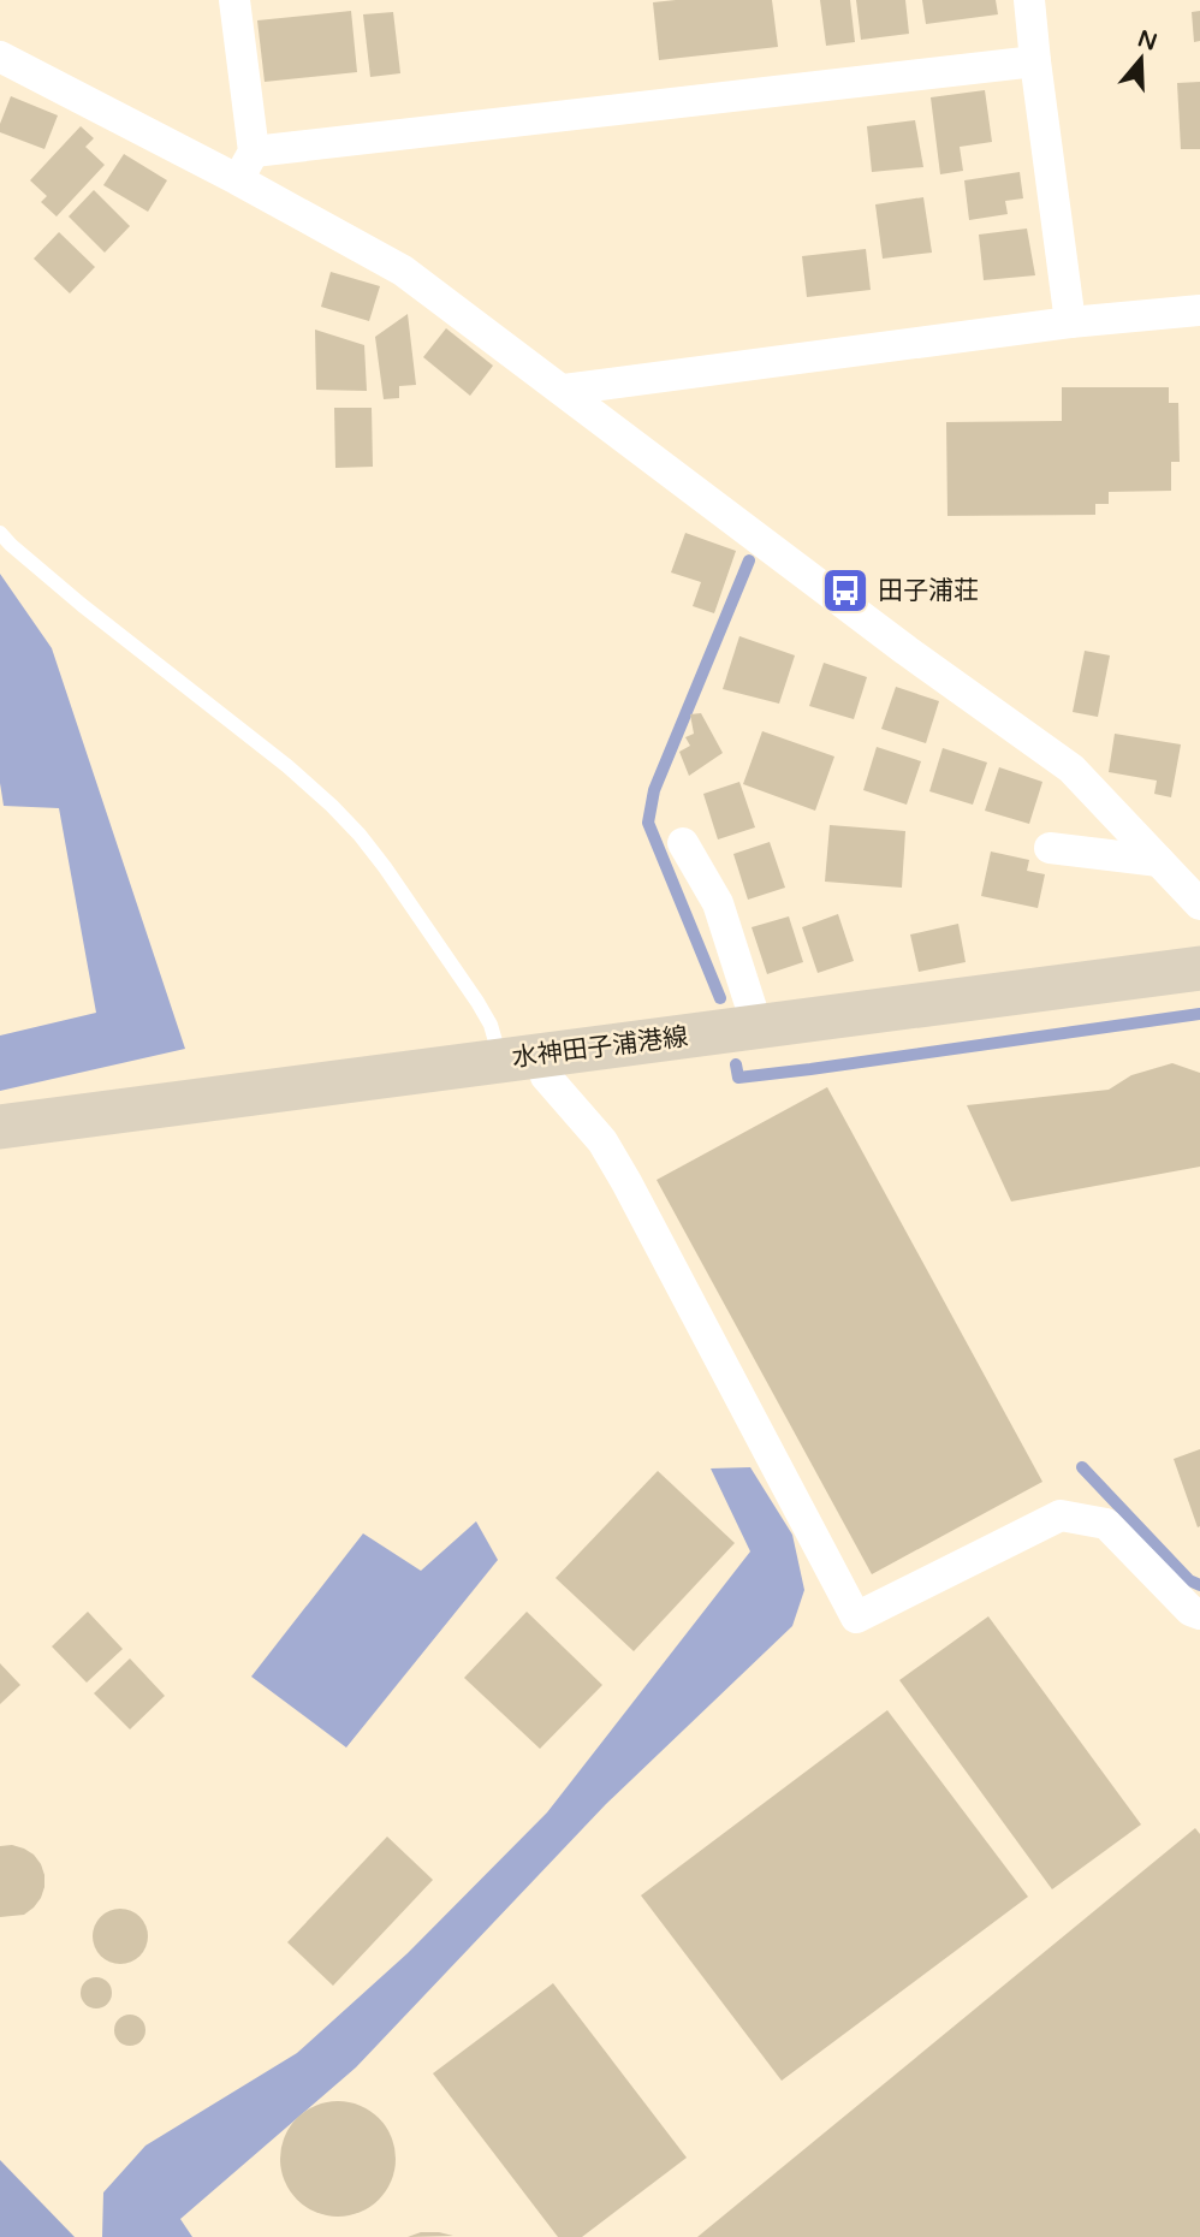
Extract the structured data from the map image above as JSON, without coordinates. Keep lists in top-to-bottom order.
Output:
{
  "streets": {
    "main road": ["水神田子浦港線"]
  },
  "places": {
    "bus stop": ["田子浦荘"]
  },
  "north": "top"
}
